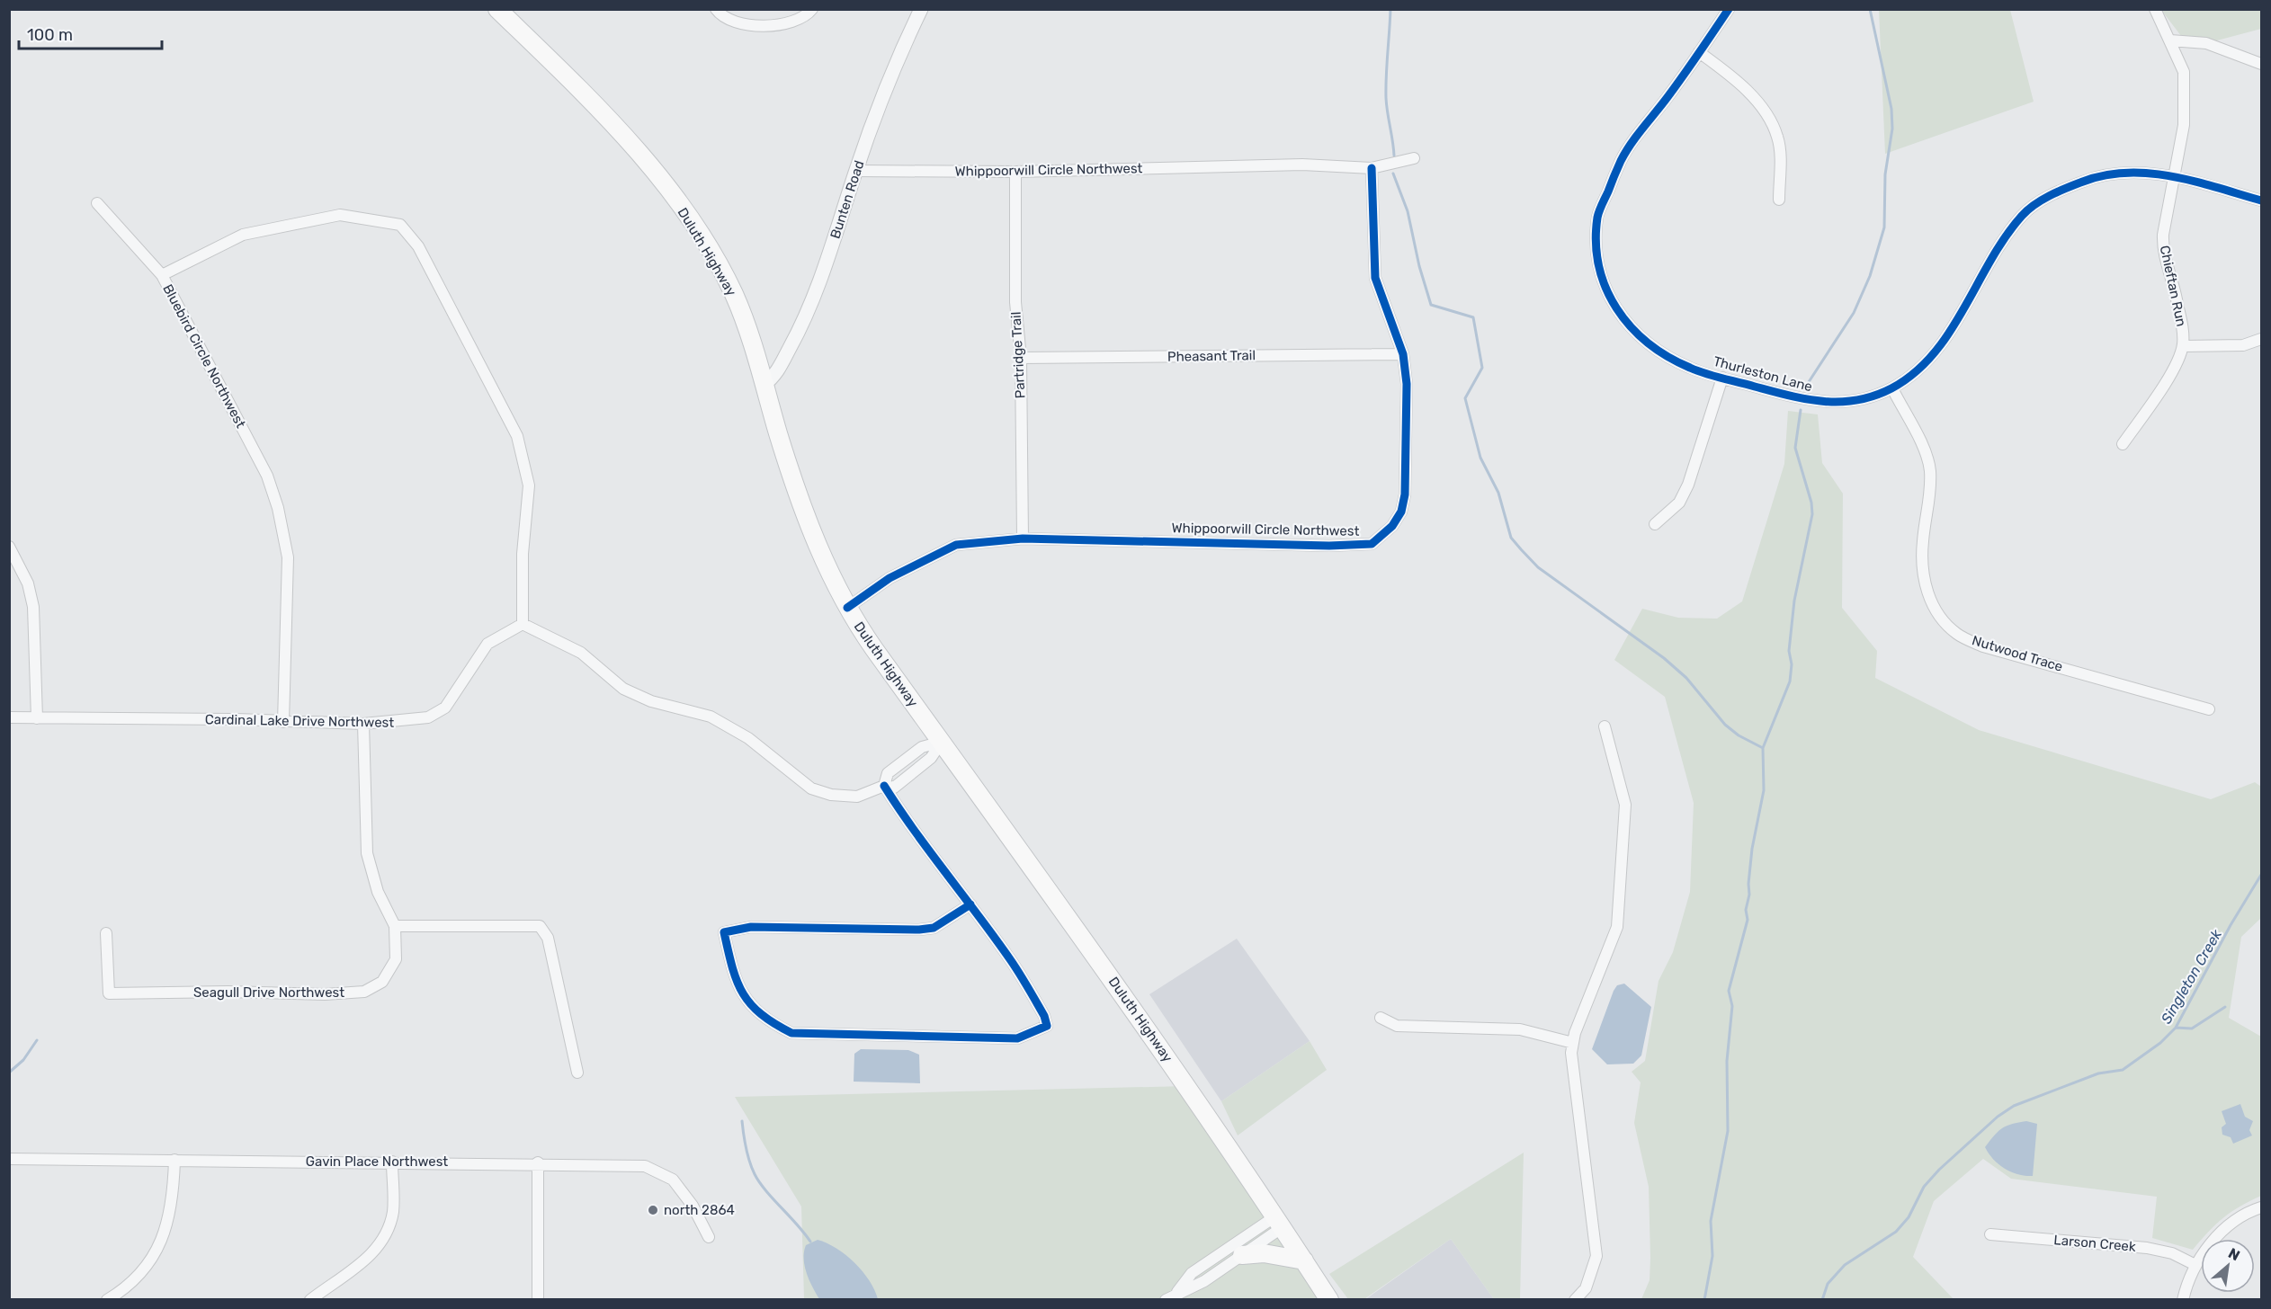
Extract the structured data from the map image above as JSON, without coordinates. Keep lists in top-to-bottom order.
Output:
{
  "streets": {
    "main road": ["Duluth Highway"],
    "street": [
      "Whippoorwill Circle Northwest",
      "Bunten Road",
      "Chieftan Run",
      "Partridge Trail",
      "Bluebird Circle Northwest",
      "Pheasant Trail",
      "Thurleston Lane",
      "Nutwood Trace",
      "Cardinal Lake Drive Northwest",
      "Seagull Drive Northwest",
      "Gavin Place Northwest",
      "Larson Creek"
    ]
  },
  "crossings": [
    ["Whippoorwill Circle Northwest", "Bunten Road"],
    ["Whippoorwill Circle Northwest", "Duluth Highway"],
    ["Whippoorwill Circle Northwest", "Partridge Trail"],
    ["Whippoorwill Circle Northwest", "Pheasant Trail"],
    ["Bunten Road", "Duluth Highway"],
    ["Chieftan Run", "Thurleston Lane"],
    ["Partridge Trail", "Pheasant Trail"],
    ["Bluebird Circle Northwest", "Cardinal Lake Drive Northwest"],
    ["Thurleston Lane", "Nutwood Trace"],
    ["Cardinal Lake Drive Northwest", "Seagull Drive Northwest"]
  ],
  "water": ["Singleton Creek"],
  "places": ["north 2864"],
  "scale_bar": "100 m",
  "north": "top right"
}
